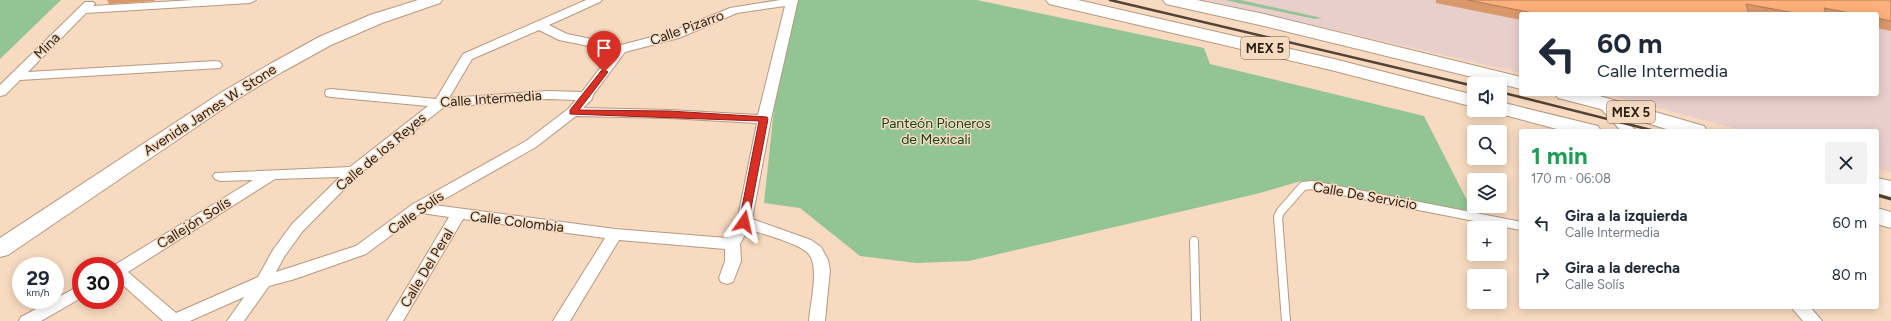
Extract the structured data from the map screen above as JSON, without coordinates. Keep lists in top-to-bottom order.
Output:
{
  "streets": {
    "main road": ["MEX 5", "Avenida James W. Stone"],
    "street": [
      "Calle Pizarro",
      "Mina",
      "Calle Intermedia",
      "Calle de los Reyes",
      "Calle Solís",
      "Calle Colombia",
      "Callejón Solís",
      "Calle Del Peral"
    ],
    "lane": ["Calle De Servicio"]
  },
  "crossings": [
    ["Calle Pizarro", "Calle de los Reyes"],
    ["Calle Pizarro", "Calle Solís"],
    ["Calle Intermedia", "Calle de los Reyes"],
    ["Calle Intermedia", "Calle Solís"],
    ["Calle de los Reyes", "Calle Solís"],
    ["Calle de los Reyes", "Callejón Solís"],
    ["Calle Solís", "Calle Colombia"],
    ["Calle Colombia", "Calle Del Peral"]
  ],
  "parks": ["Panteón Pioneros de Mexicali"],
  "page": {
    "turn": ["60 m", "Calle Intermedia"],
    "map_buttons": ["+", "−"],
    "heading": ["1 min", "170 m · 06:08"],
    "list": [
      {
        "name": "Gira a la izquierda",
        "note": "Calle Intermedia",
        "value": "60 m"
      },
      {
        "name": "Gira a la derecha",
        "note": "Calle Solís",
        "value": "80 m"
      }
    ],
    "speed": "29 km/h",
    "limit": "30"
  }
}
